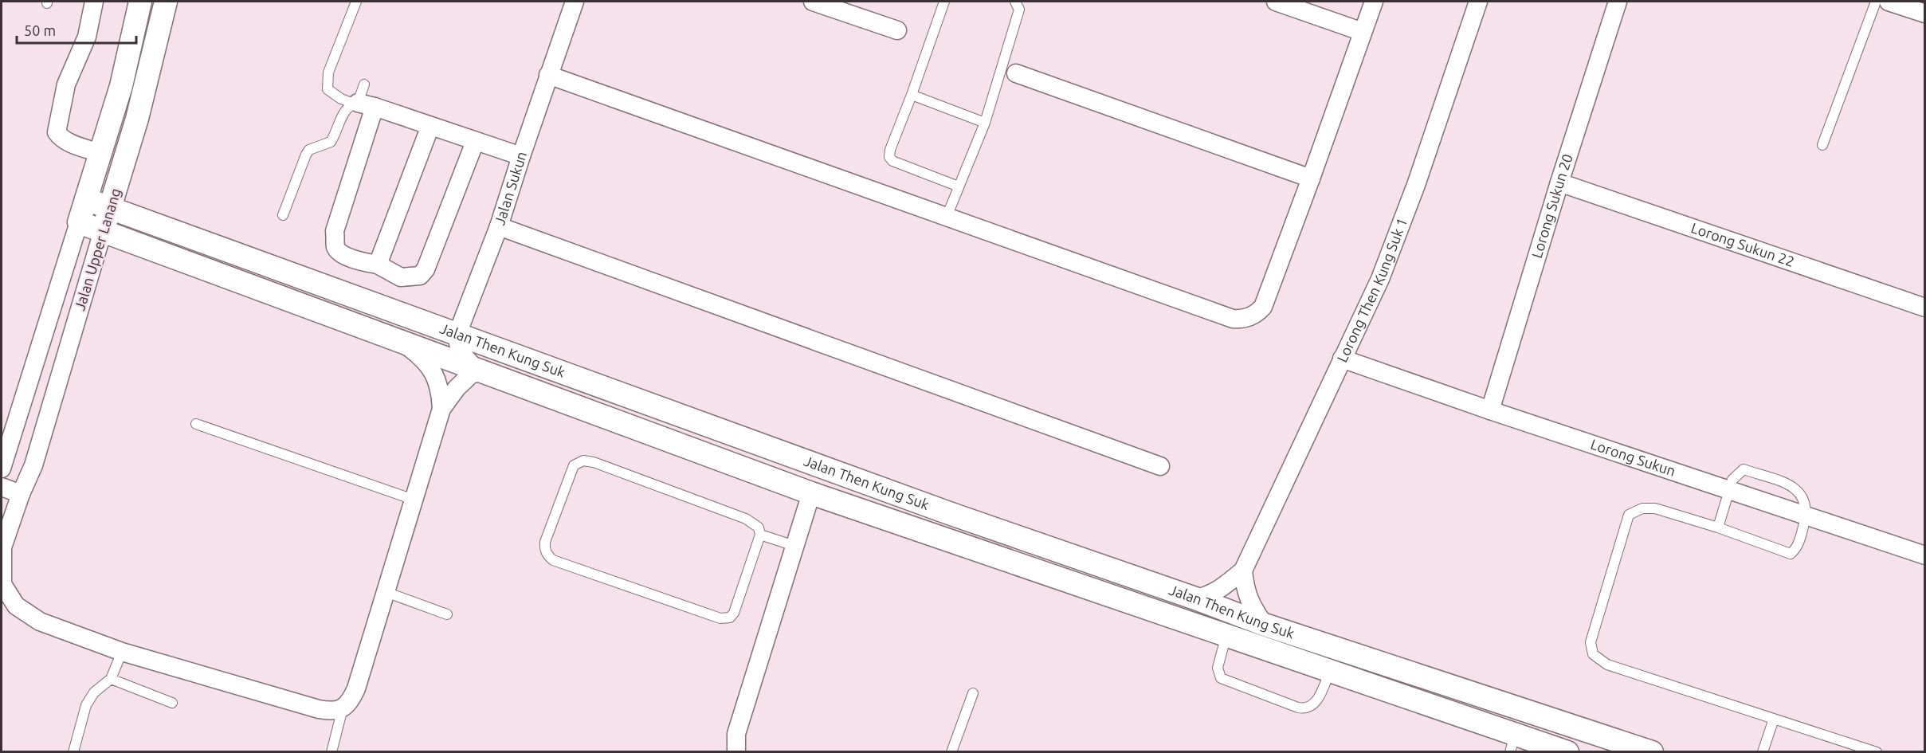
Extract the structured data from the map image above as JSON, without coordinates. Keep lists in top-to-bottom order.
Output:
{
  "streets": {
    "street": [
      "Jalan Sukun",
      "Lorong Sukun 20",
      "Lorong Sukun 22",
      "Jalan Upper Lanang",
      "Lorong Then Kung Suk 1",
      "Jalan Then Kung Suk",
      "Lorong Sukun"
    ]
  },
  "crossings": [
    ["Jalan Sukun", "Jalan Then Kung Suk"],
    ["Lorong Sukun 20", "Lorong Sukun 22"],
    ["Lorong Sukun 20", "Lorong Sukun"],
    ["Jalan Upper Lanang", "Jalan Then Kung Suk"],
    ["Lorong Then Kung Suk 1", "Lorong Sukun"]
  ],
  "scale_bar": "50 m"
}
